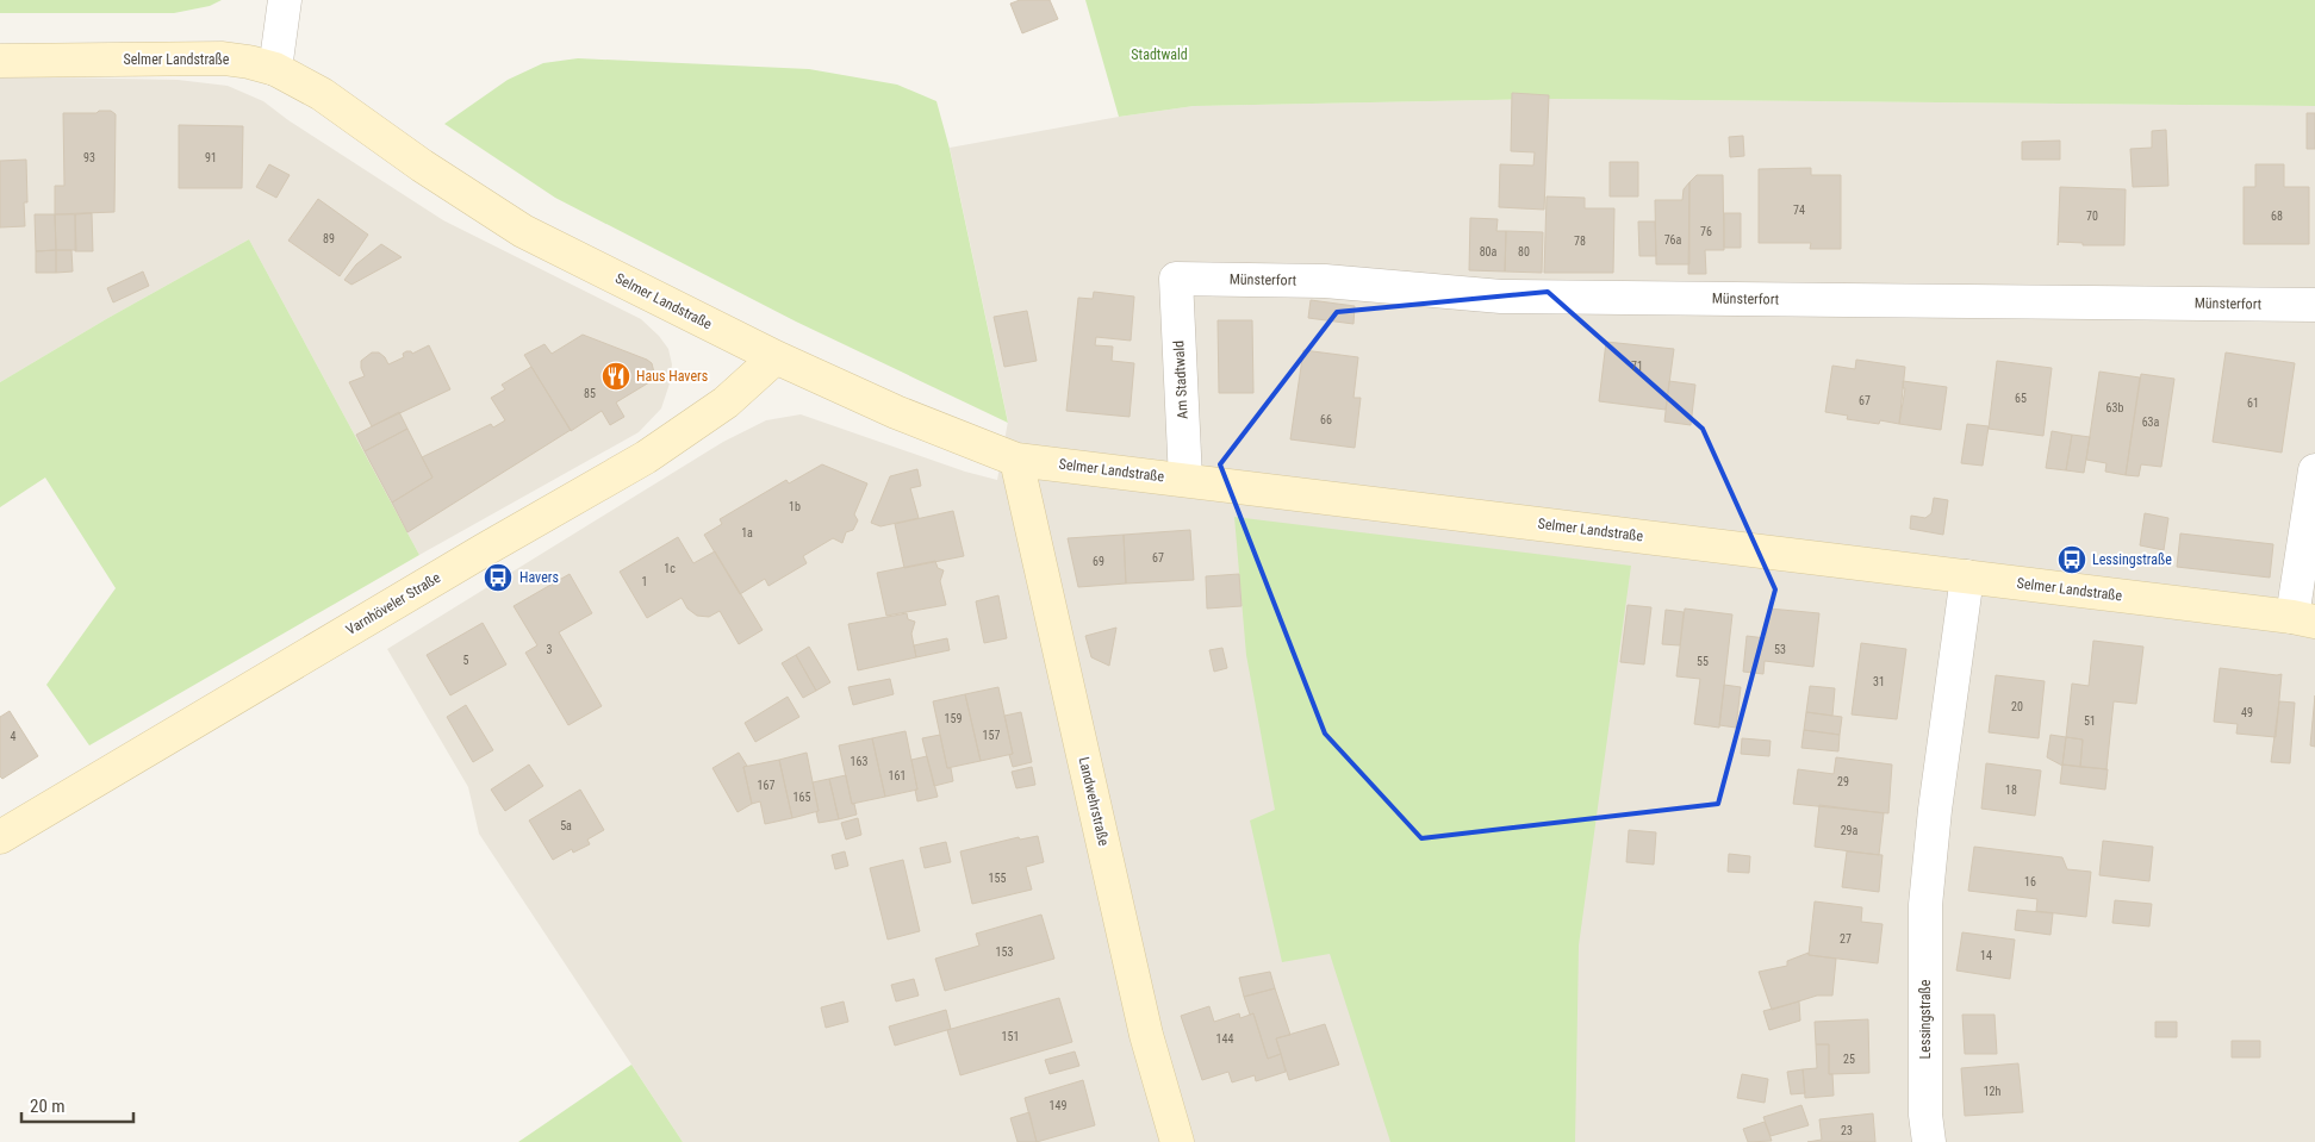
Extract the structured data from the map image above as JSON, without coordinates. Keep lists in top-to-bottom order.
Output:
{
  "streets": {
    "main road": ["Selmer Landstraße", "Varnhöveler Straße", "Landwehrstraße"],
    "street": ["Münsterfort", "Am Stadtwald", "Lessingstraße"]
  },
  "crossings": [
    ["Selmer Landstraße", "Am Stadtwald"],
    ["Selmer Landstraße", "Varnhöveler Straße"],
    ["Selmer Landstraße", "Landwehrstraße"],
    ["Selmer Landstraße", "Lessingstraße"],
    ["Münsterfort", "Am Stadtwald"]
  ],
  "parks": ["Stadtwald"],
  "places": {
    "restaurant": ["Haus Havers"],
    "bus stop": ["Lessingstraße", "Havers"]
  },
  "house_numbers": [
    "93",
    "91",
    "74",
    "70",
    "68",
    "76",
    "89",
    "76a",
    "78",
    "80a",
    "80",
    "71",
    "85",
    "65",
    "67",
    "61",
    "63b",
    "66",
    "63a",
    "1b",
    "1a",
    "67",
    "69",
    "1c",
    "1",
    "3",
    "53",
    "5",
    "55",
    "31",
    "20",
    "49",
    "159",
    "51",
    "157",
    "4",
    "163",
    "161",
    "29",
    "167",
    "18",
    "165",
    "5a",
    "29a",
    "155",
    "16",
    "27",
    "153",
    "14",
    "151",
    "144",
    "25",
    "12h",
    "149",
    "23"
  ],
  "scale_bar": "20 m"
}
